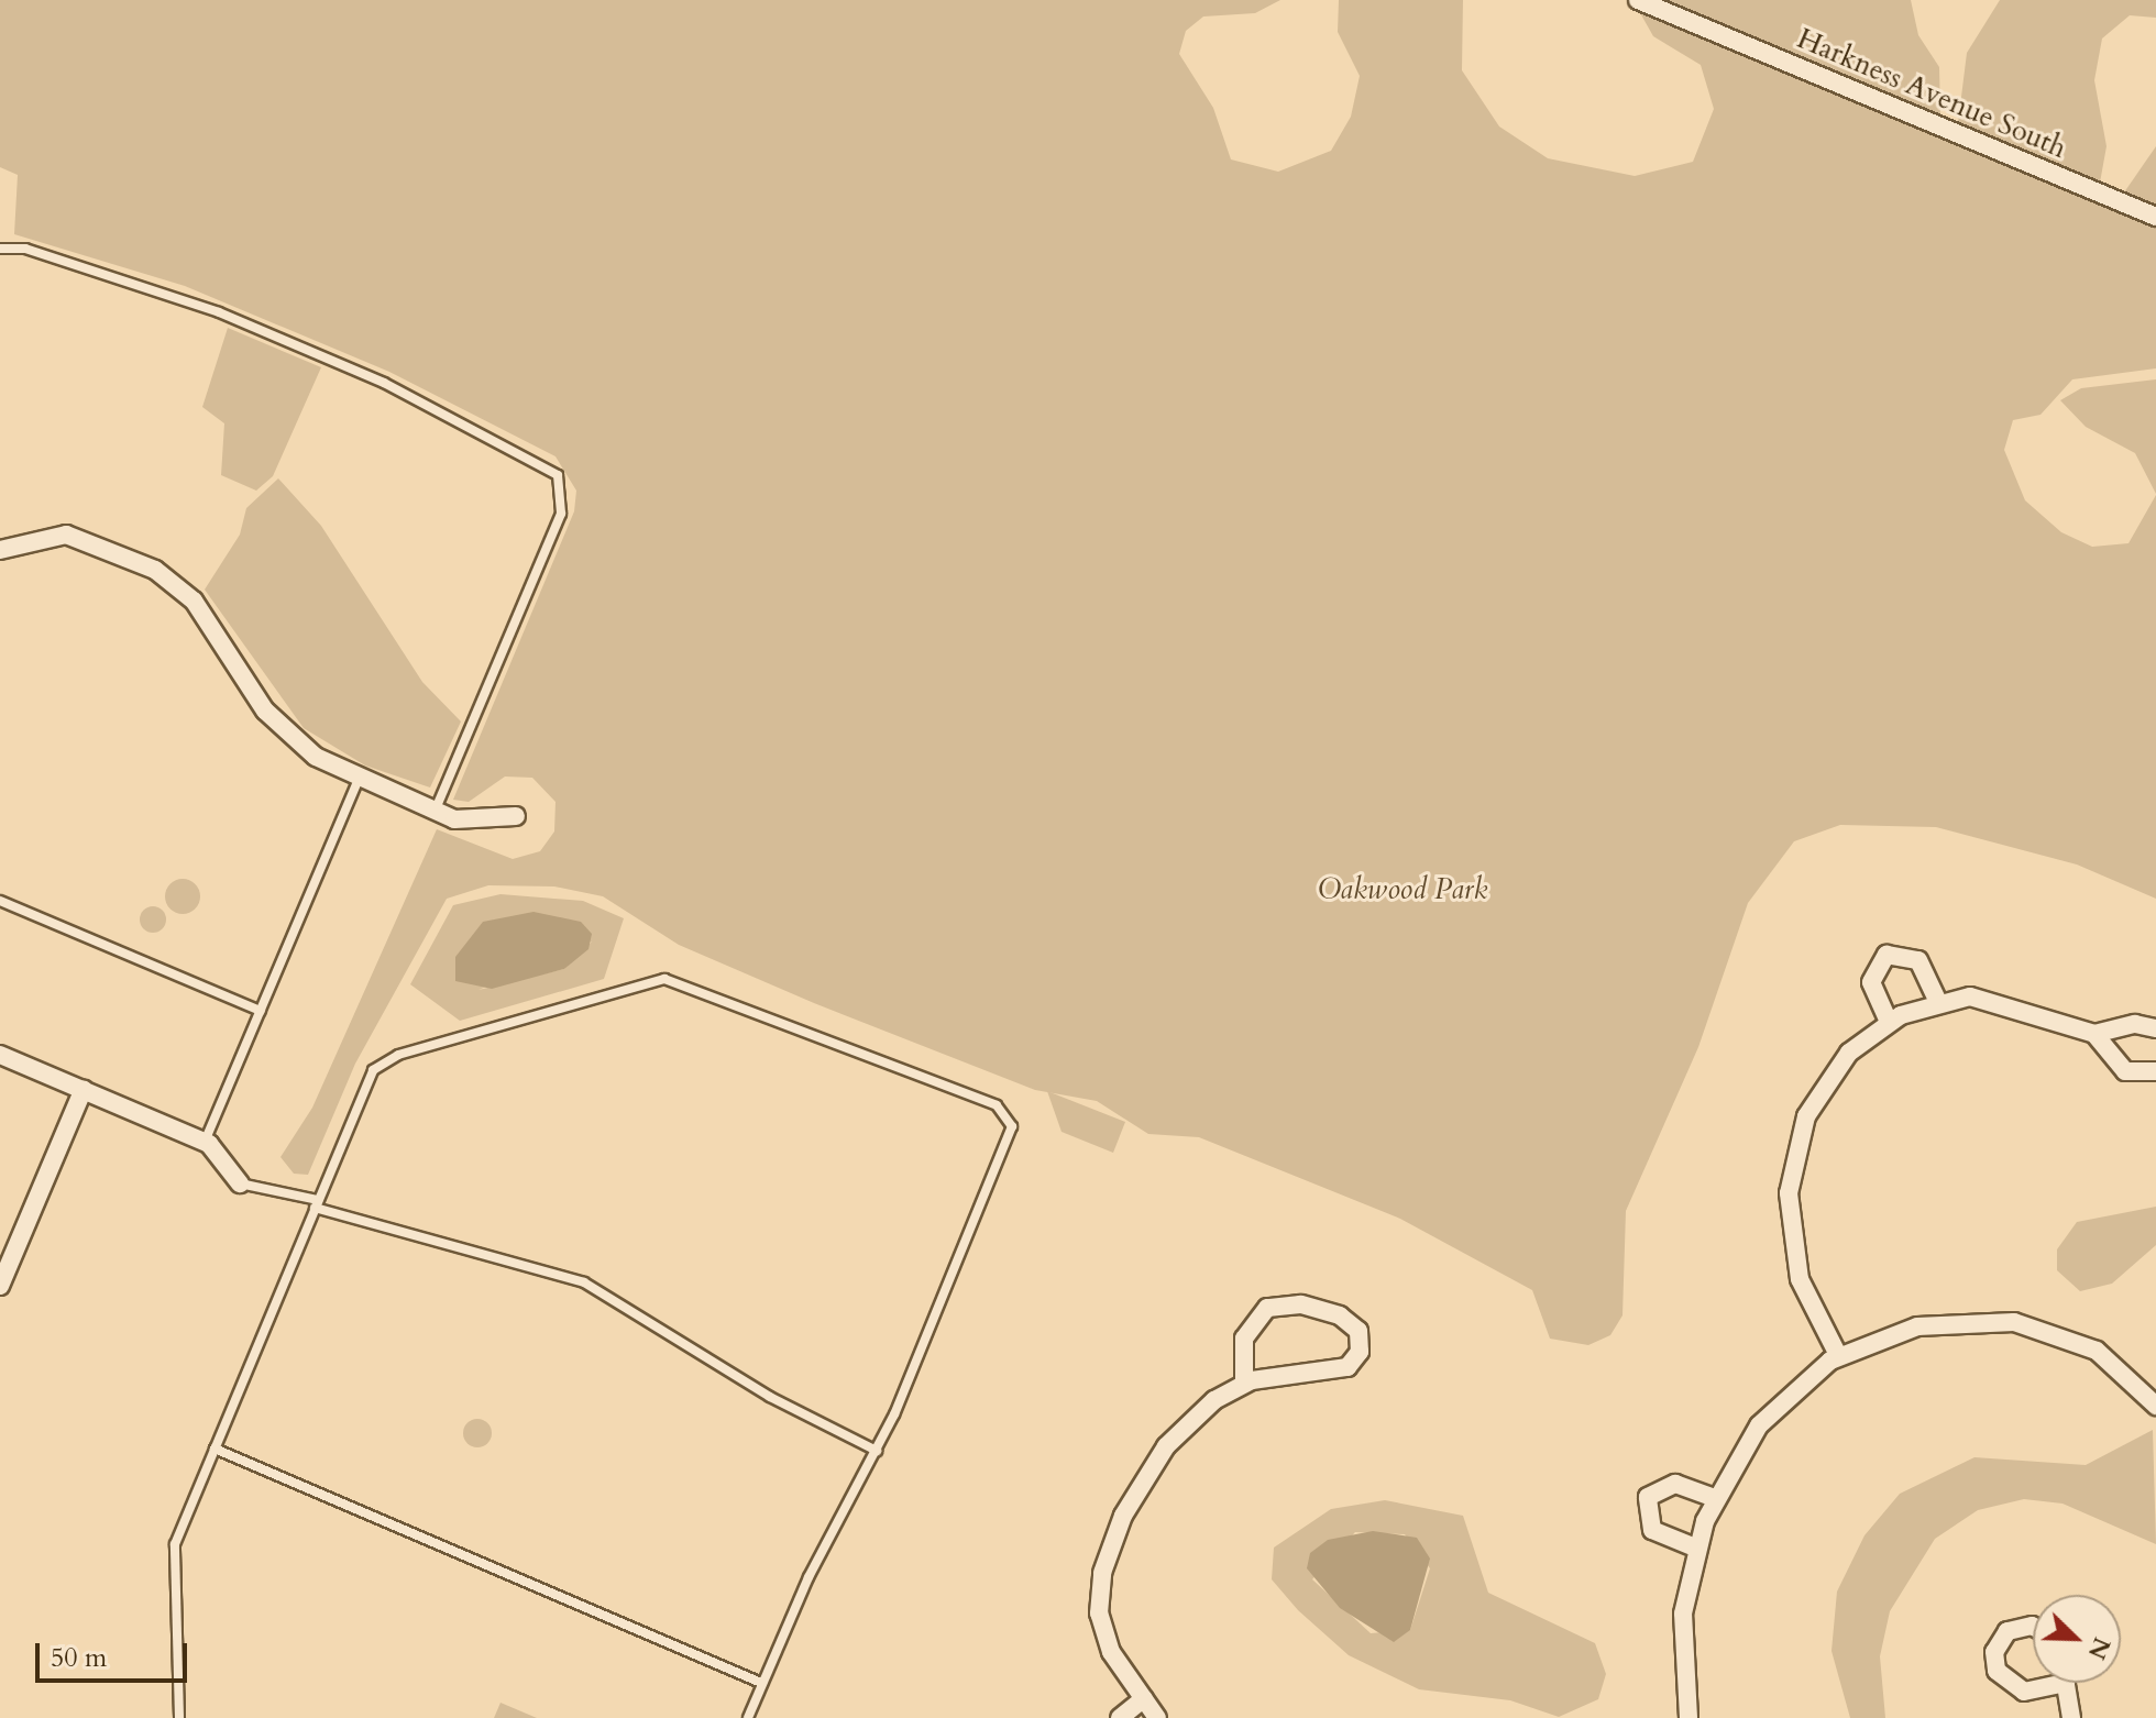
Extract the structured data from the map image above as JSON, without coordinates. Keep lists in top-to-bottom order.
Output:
{
  "streets": {
    "street": ["Harkness Avenue South"]
  },
  "parks": ["Oakwood Park"],
  "scale_bar": "50 m",
  "north": "bottom right"
}
